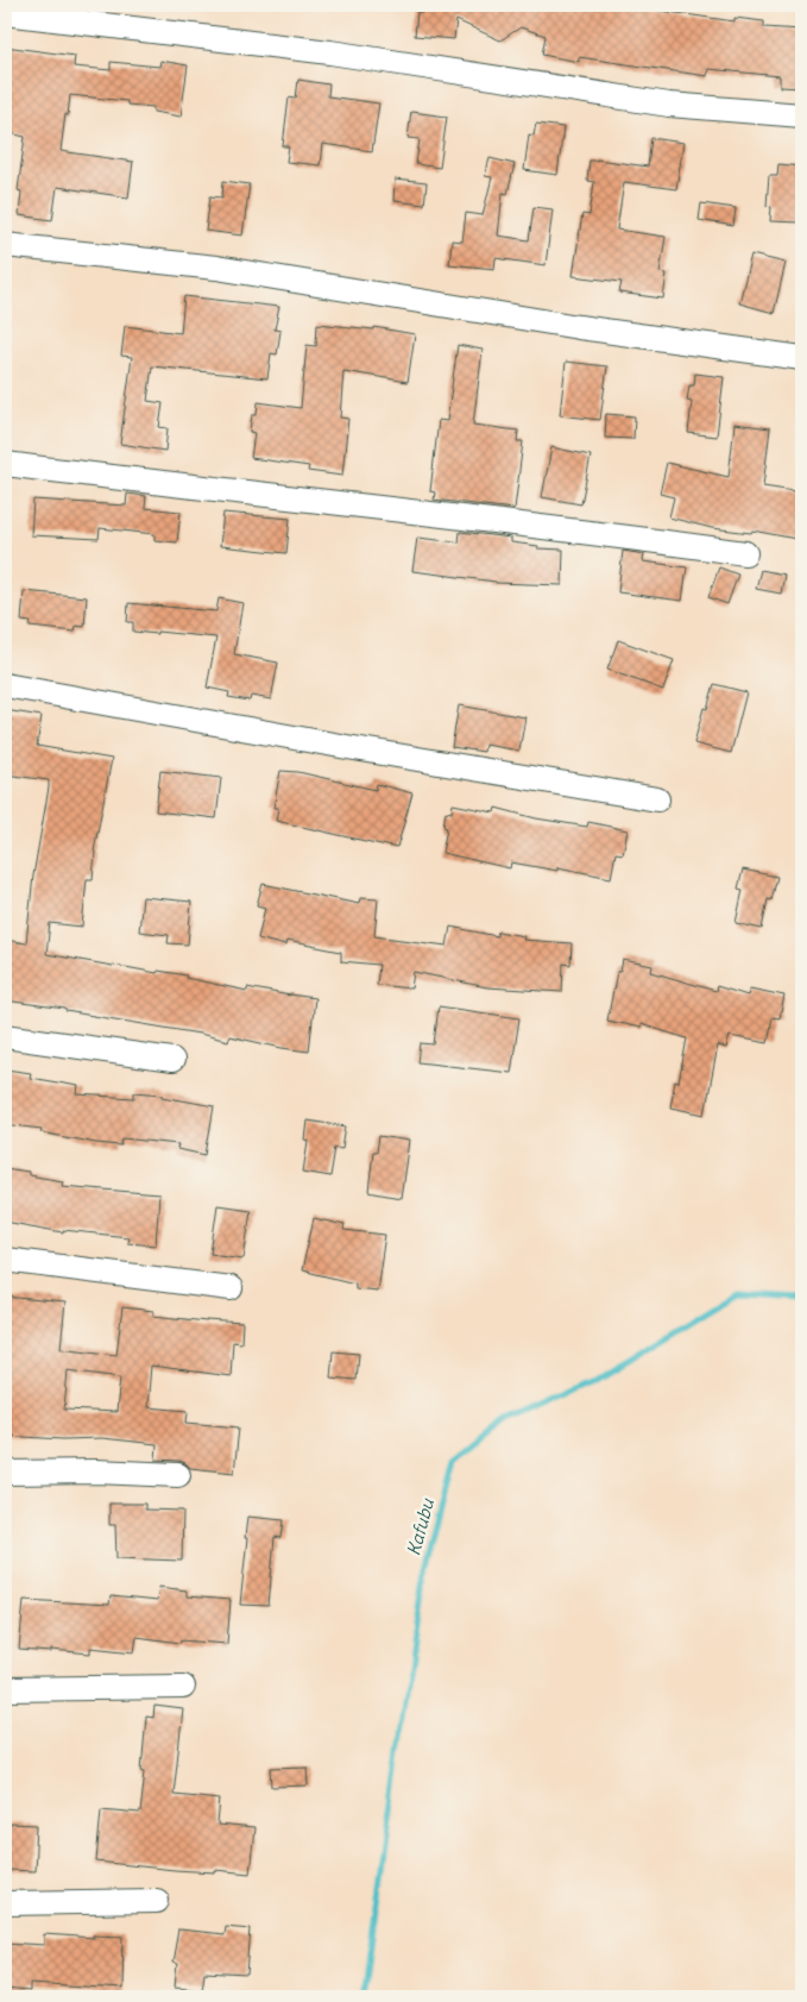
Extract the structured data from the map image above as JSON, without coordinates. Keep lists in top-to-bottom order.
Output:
{
  "water": ["Kafubu"]
}
